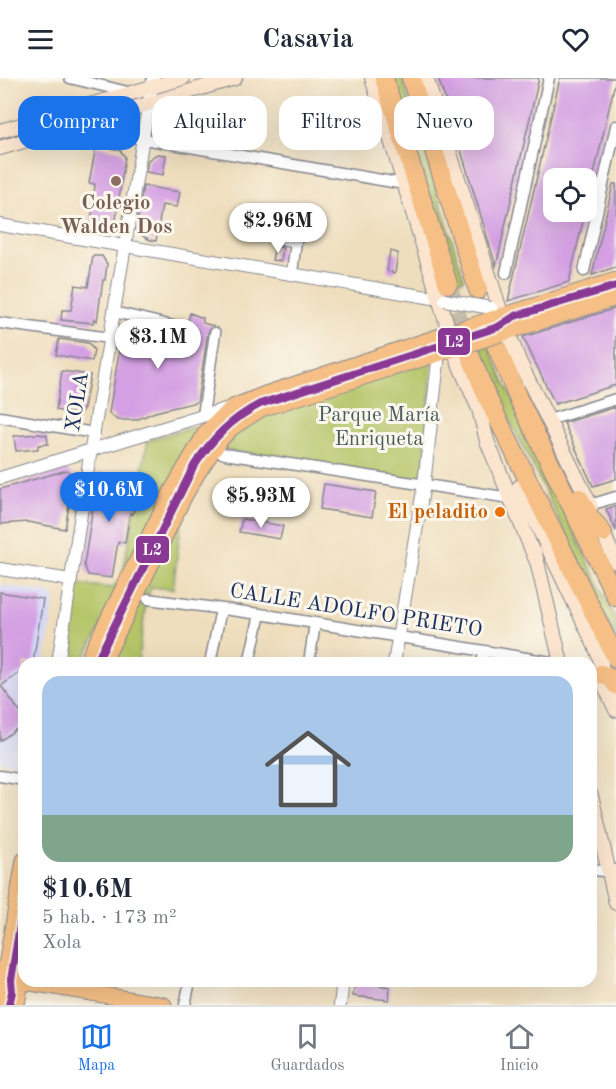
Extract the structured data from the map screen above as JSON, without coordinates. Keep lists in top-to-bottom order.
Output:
{
  "streets": {
    "street": ["XOLA", "CALLE ADOLFO PRIETO"]
  },
  "parks": ["Parque María Enriqueta"],
  "places": ["Colegio Walden Dos", "El peladito"],
  "lines": ["transit line L2"],
  "page": {
    "header": "Casavia",
    "chip": [
      "Comprar",
      "Alquilar",
      "Filtros",
      "Nuevo"
    ],
    "price": [
      "$2.96M",
      "$3.1M",
      "$10.6M",
      "$5.93M"
    ],
    "list": [
      {
        "name": "$10.6M",
        "note": "5 hab. · 173 m² · Xola"
      }
    ],
    "tabs": ["Mapa", "Guardados", "Inicio"]
  }
}
